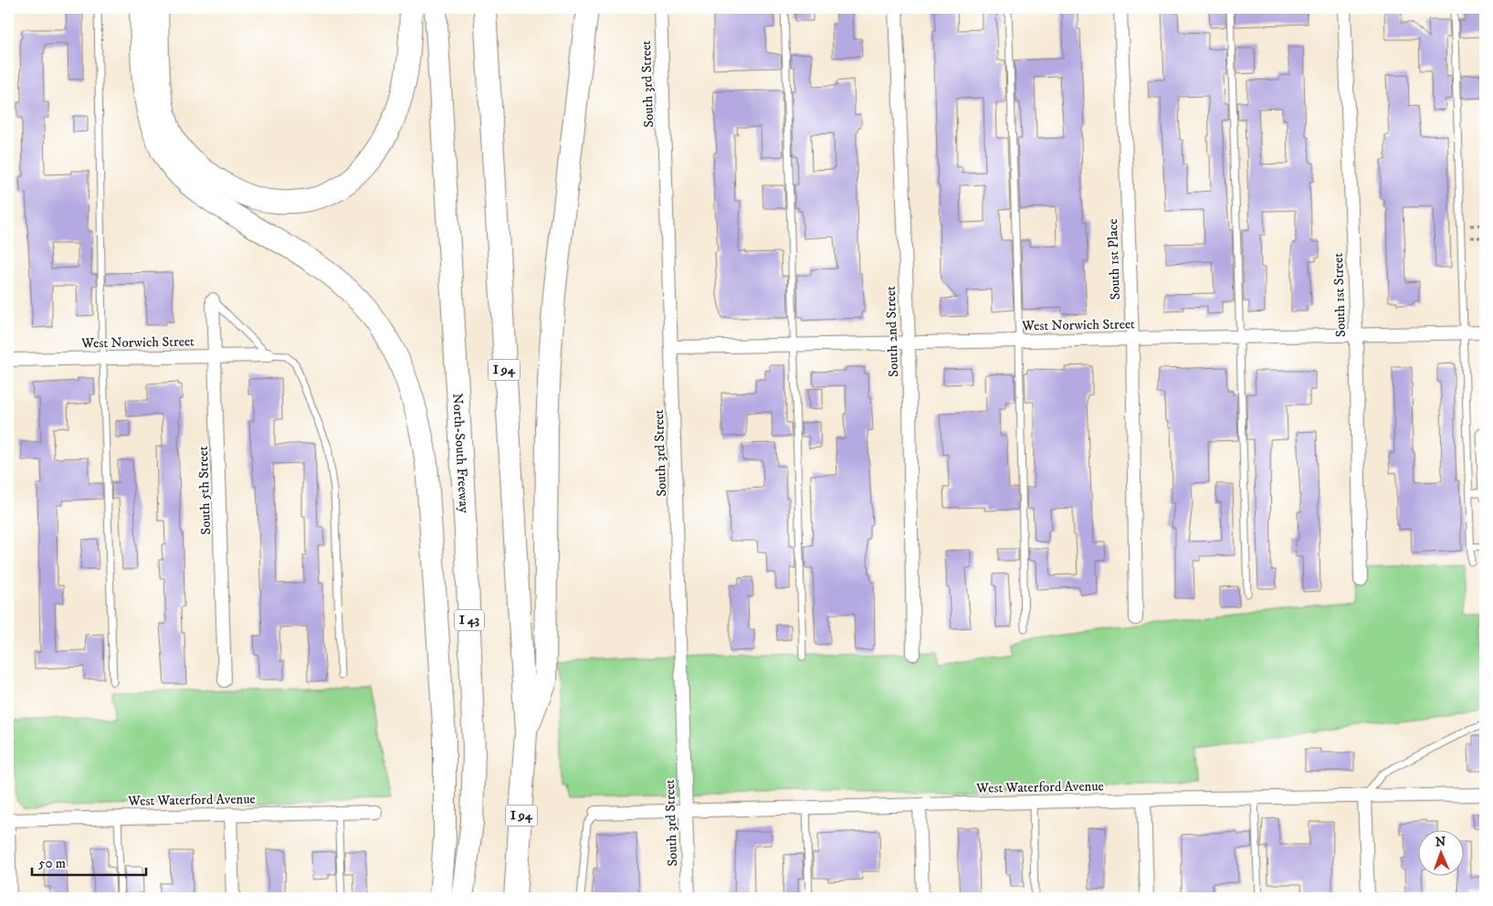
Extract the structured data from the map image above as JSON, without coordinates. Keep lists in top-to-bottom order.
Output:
{
  "streets": {
    "highway": ["I 94", "North-South Freeway", "I 43"],
    "street": [
      "South 3rd Street",
      "South 1st Place",
      "South 1st Street",
      "West Norwich Street",
      "South 2nd Street",
      "South 5th Street",
      "West Waterford Avenue"
    ]
  },
  "crossings": [
    ["South 3rd Street", "West Norwich Street"],
    ["South 3rd Street", "West Waterford Avenue"],
    ["South 1st Place", "West Norwich Street"],
    ["South 1st Street", "West Norwich Street"],
    ["West Norwich Street", "South 2nd Street"],
    ["West Norwich Street", "South 5th Street"]
  ],
  "scale_bar": "50 m",
  "north": "top"
}
